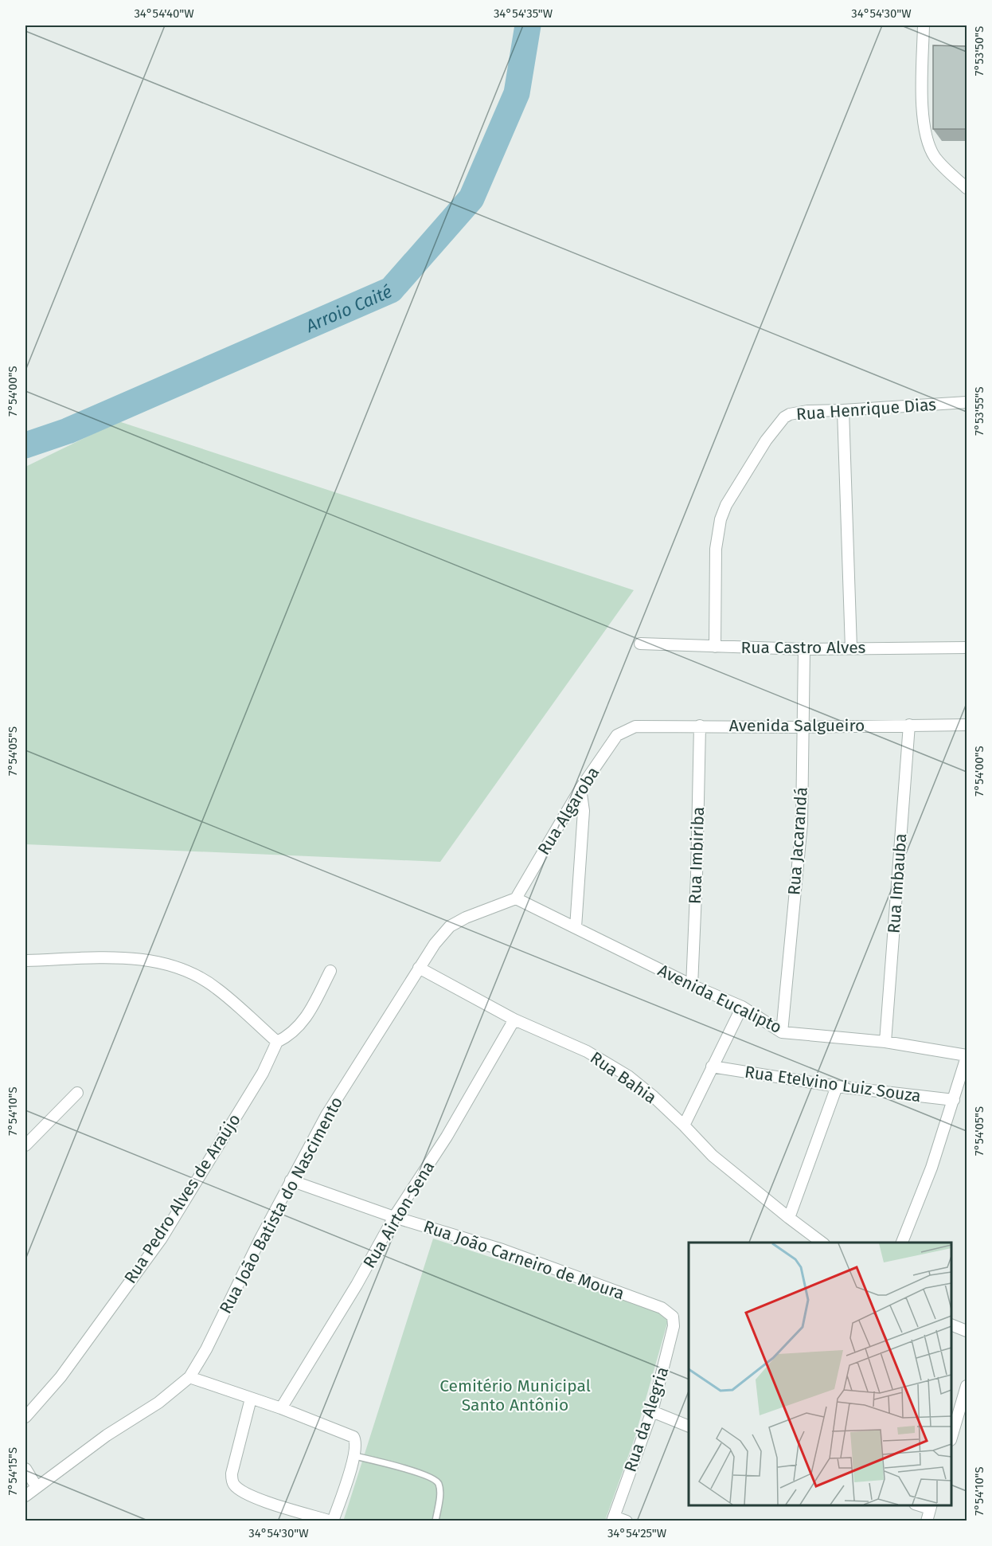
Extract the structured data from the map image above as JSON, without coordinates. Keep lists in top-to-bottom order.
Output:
{
  "streets": {
    "street": [
      "Rua Henrique Dias",
      "Rua Castro Alves",
      "Avenida Salgueiro",
      "Rua Algaroba",
      "Rua Jacarandá",
      "Rua Imbiriba",
      "Rua Imbauba",
      "Avenida Eucalipto",
      "Rua Bahia",
      "Rua Etelvino Luiz Souza",
      "Rua Pedro Alves de Araújo",
      "Rua João Batista do Nascimento",
      "Rua Airton Sena",
      "Rua João Carneiro de Moura",
      "Rua da Alegria"
    ]
  },
  "crossings": [
    ["Rua Henrique Dias", "Rua Castro Alves"],
    ["Rua Castro Alves", "Rua Jacarandá"],
    ["Avenida Salgueiro", "Rua Algaroba"],
    ["Avenida Salgueiro", "Rua Jacarandá"],
    ["Avenida Salgueiro", "Rua Imbiriba"],
    ["Avenida Salgueiro", "Rua Imbauba"],
    ["Rua Algaroba", "Avenida Eucalipto"],
    ["Rua Algaroba", "Rua João Batista do Nascimento"],
    ["Rua Jacarandá", "Avenida Eucalipto"],
    ["Rua Imbiriba", "Avenida Eucalipto"],
    ["Rua Imbauba", "Avenida Eucalipto"],
    ["Avenida Eucalipto", "Rua João Batista do Nascimento"],
    ["Rua Bahia", "Rua João Batista do Nascimento"],
    ["Rua Bahia", "Rua Airton Sena"],
    ["Rua João Batista do Nascimento", "Rua João Carneiro de Moura"],
    ["Rua Airton Sena", "Rua João Carneiro de Moura"],
    ["Rua João Carneiro de Moura", "Rua da Alegria"]
  ],
  "water": ["Arroio Caité"],
  "parks": ["Cemitério Municipal Santo Antônio"],
  "coordinates": [
    "34°54'40\"W",
    "34°54'35\"W",
    "34°54'30\"W",
    "7°53'50\"S",
    "7°54'00\"S",
    "7°53'55\"S",
    "7°54'05\"S",
    "7°54'10\"S",
    "7°54'15\"S",
    "34°54'25\"W"
  ]
}
